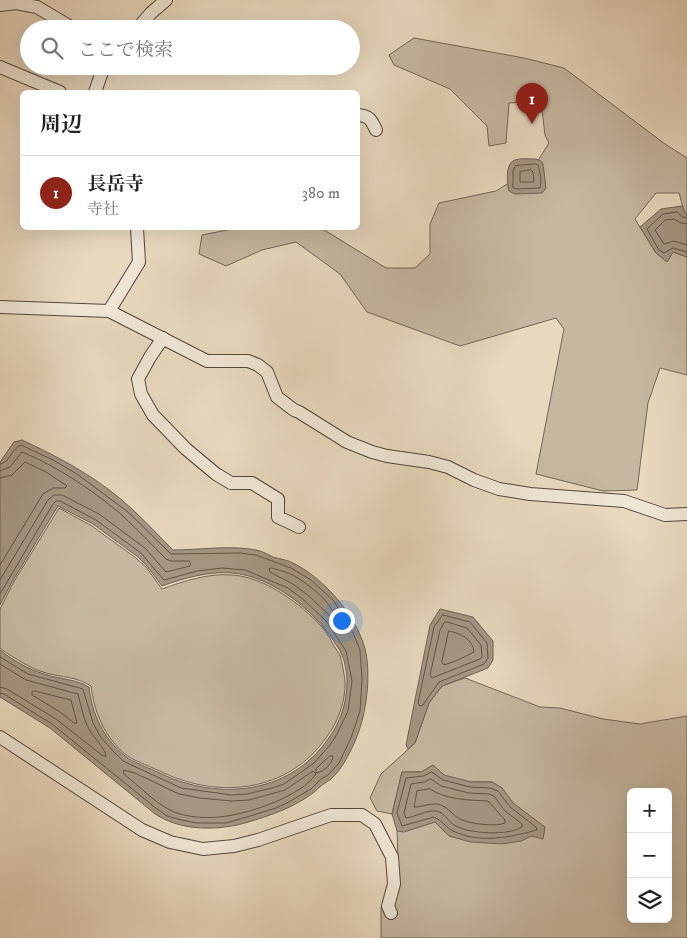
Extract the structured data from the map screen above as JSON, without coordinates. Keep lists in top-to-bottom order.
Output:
{
  "page": {
    "search": "ここで検索",
    "pins": "1",
    "heading": "周辺",
    "list": [
      {
        "mark": "1",
        "name": "長岳寺",
        "note": "寺社",
        "value": "380 m"
      }
    ],
    "map_buttons": ["+", "−"]
  }
}
